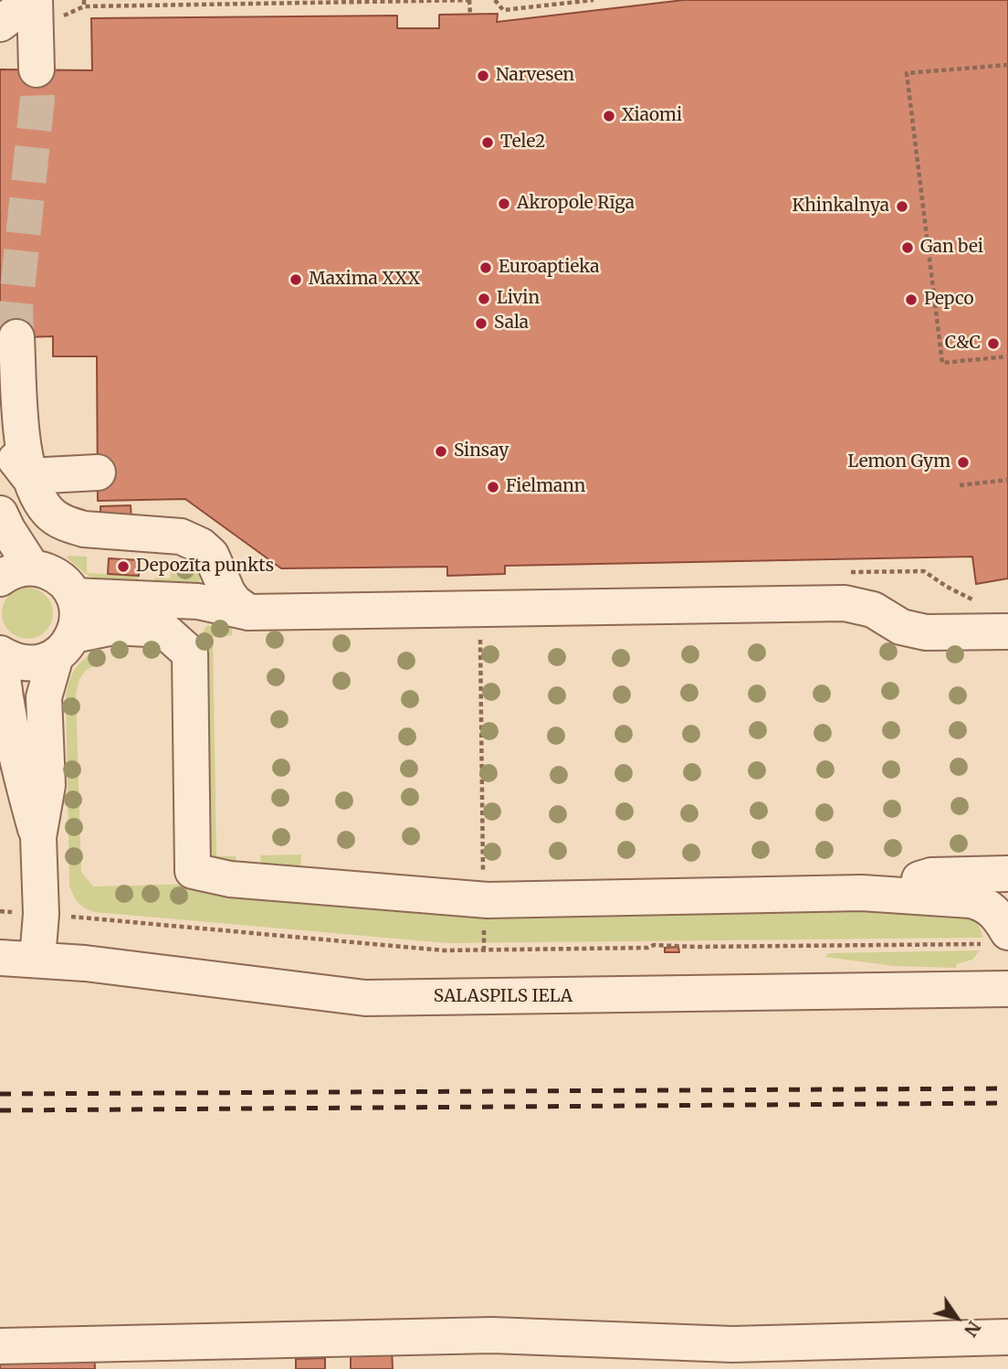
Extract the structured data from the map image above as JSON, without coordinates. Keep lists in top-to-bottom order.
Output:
{
  "streets": {
    "street": ["SALASPILS IELA"]
  },
  "places": [
    "Narvesen",
    "Xiaomi",
    "Tele2",
    "Akropole Rīga",
    "Khinkalnya",
    "Gan bei",
    "Euroaptieka",
    "Maxima XXX",
    "Livin",
    "Pepco",
    "Sala",
    "C&C",
    "Sinsay",
    "Lemon Gym",
    "Fielmann",
    "Depozīta punkts"
  ],
  "north": "bottom right"
}
